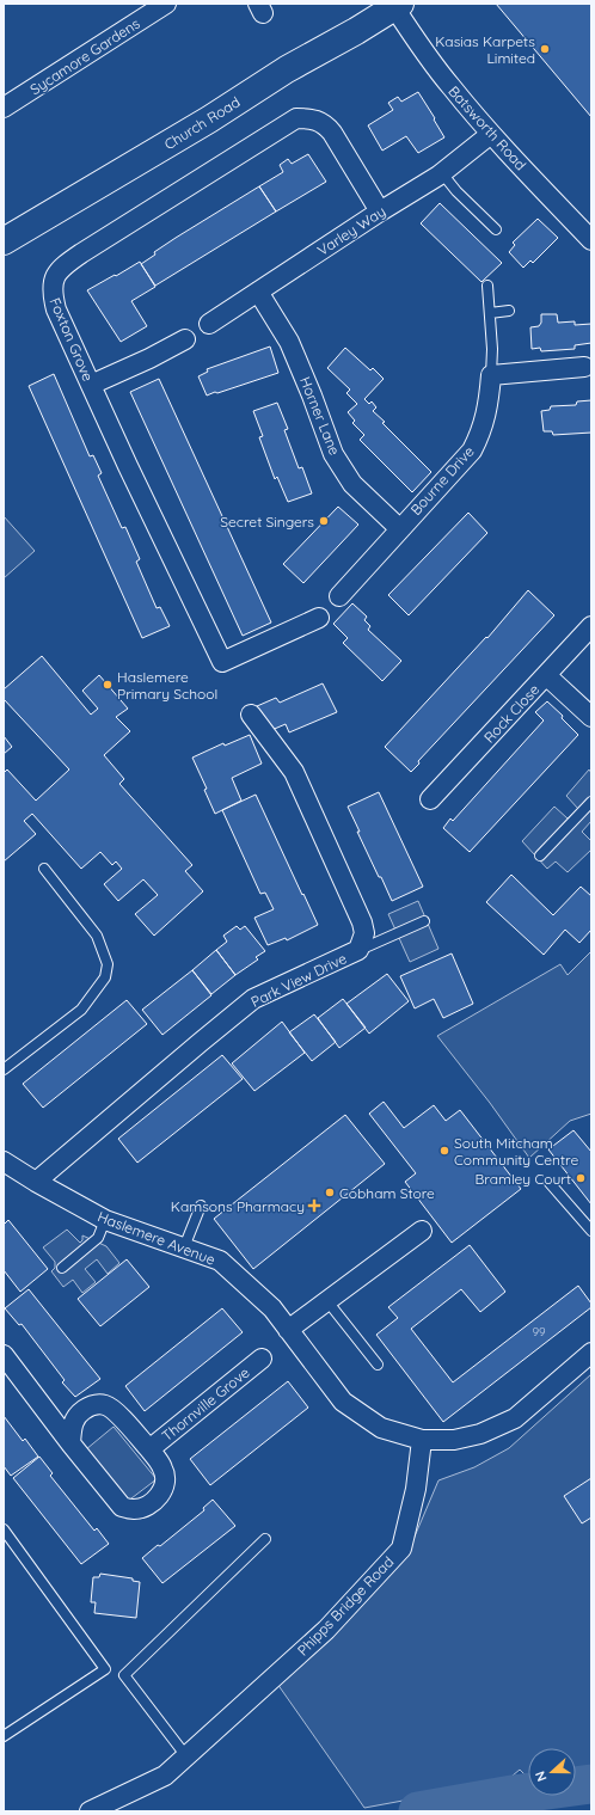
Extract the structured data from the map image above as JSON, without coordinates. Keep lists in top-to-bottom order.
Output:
{
  "streets": {
    "street": [
      "Sycamore Gardens",
      "Church Road",
      "Batsworth Road",
      "Varley Way",
      "Foxton Grove",
      "Horner Lane",
      "Bourne Drive",
      "Rock Close",
      "Park View Drive",
      "Haslemere Avenue",
      "Thornville Grove",
      "Phipps Bridge Road"
    ]
  },
  "crossings": [
    ["Church Road", "Batsworth Road"],
    ["Batsworth Road", "Varley Way"],
    ["Varley Way", "Foxton Grove"],
    ["Varley Way", "Horner Lane"],
    ["Horner Lane", "Bourne Drive"],
    ["Park View Drive", "Haslemere Avenue"],
    ["Haslemere Avenue", "Phipps Bridge Road"]
  ],
  "places": {
    "other": [
      "Kasias Karpets Limited",
      "Secret Singers",
      "Haslemere Primary School",
      "South Mitcham Community Centre",
      "Bramley Court",
      "Cobham Store"
    ],
    "health": ["Kamsons Pharmacy"]
  },
  "house_numbers": ["99"],
  "north": "left"
}
